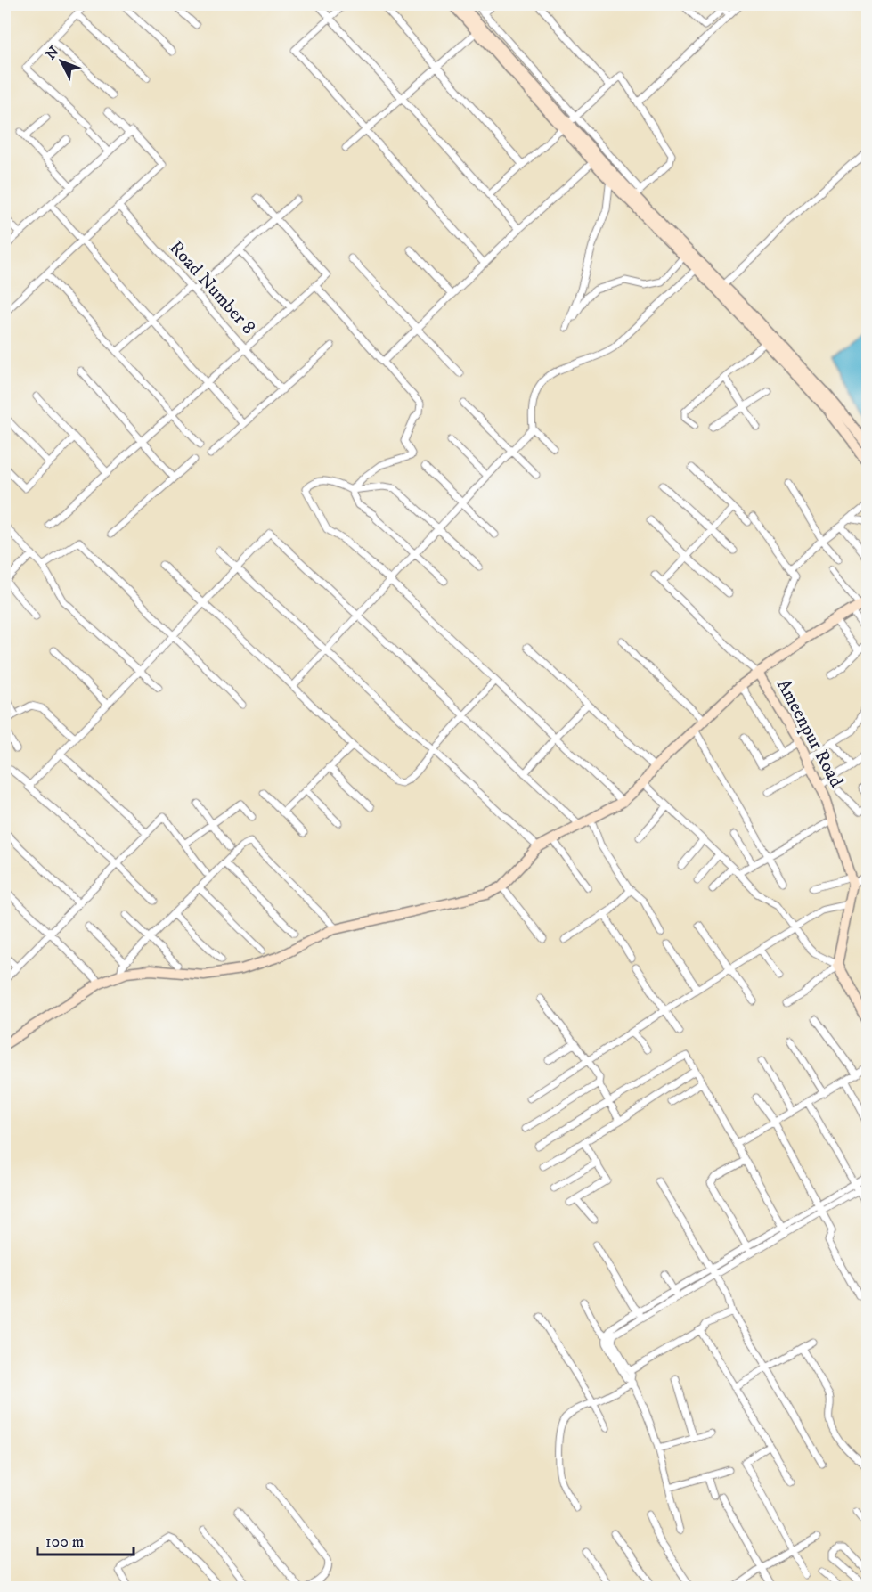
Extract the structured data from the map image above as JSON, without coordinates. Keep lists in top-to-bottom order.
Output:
{
  "streets": {
    "street": ["Road Number 8", "Ameenpur Road"]
  },
  "scale_bar": "100 m",
  "north": "top left"
}
